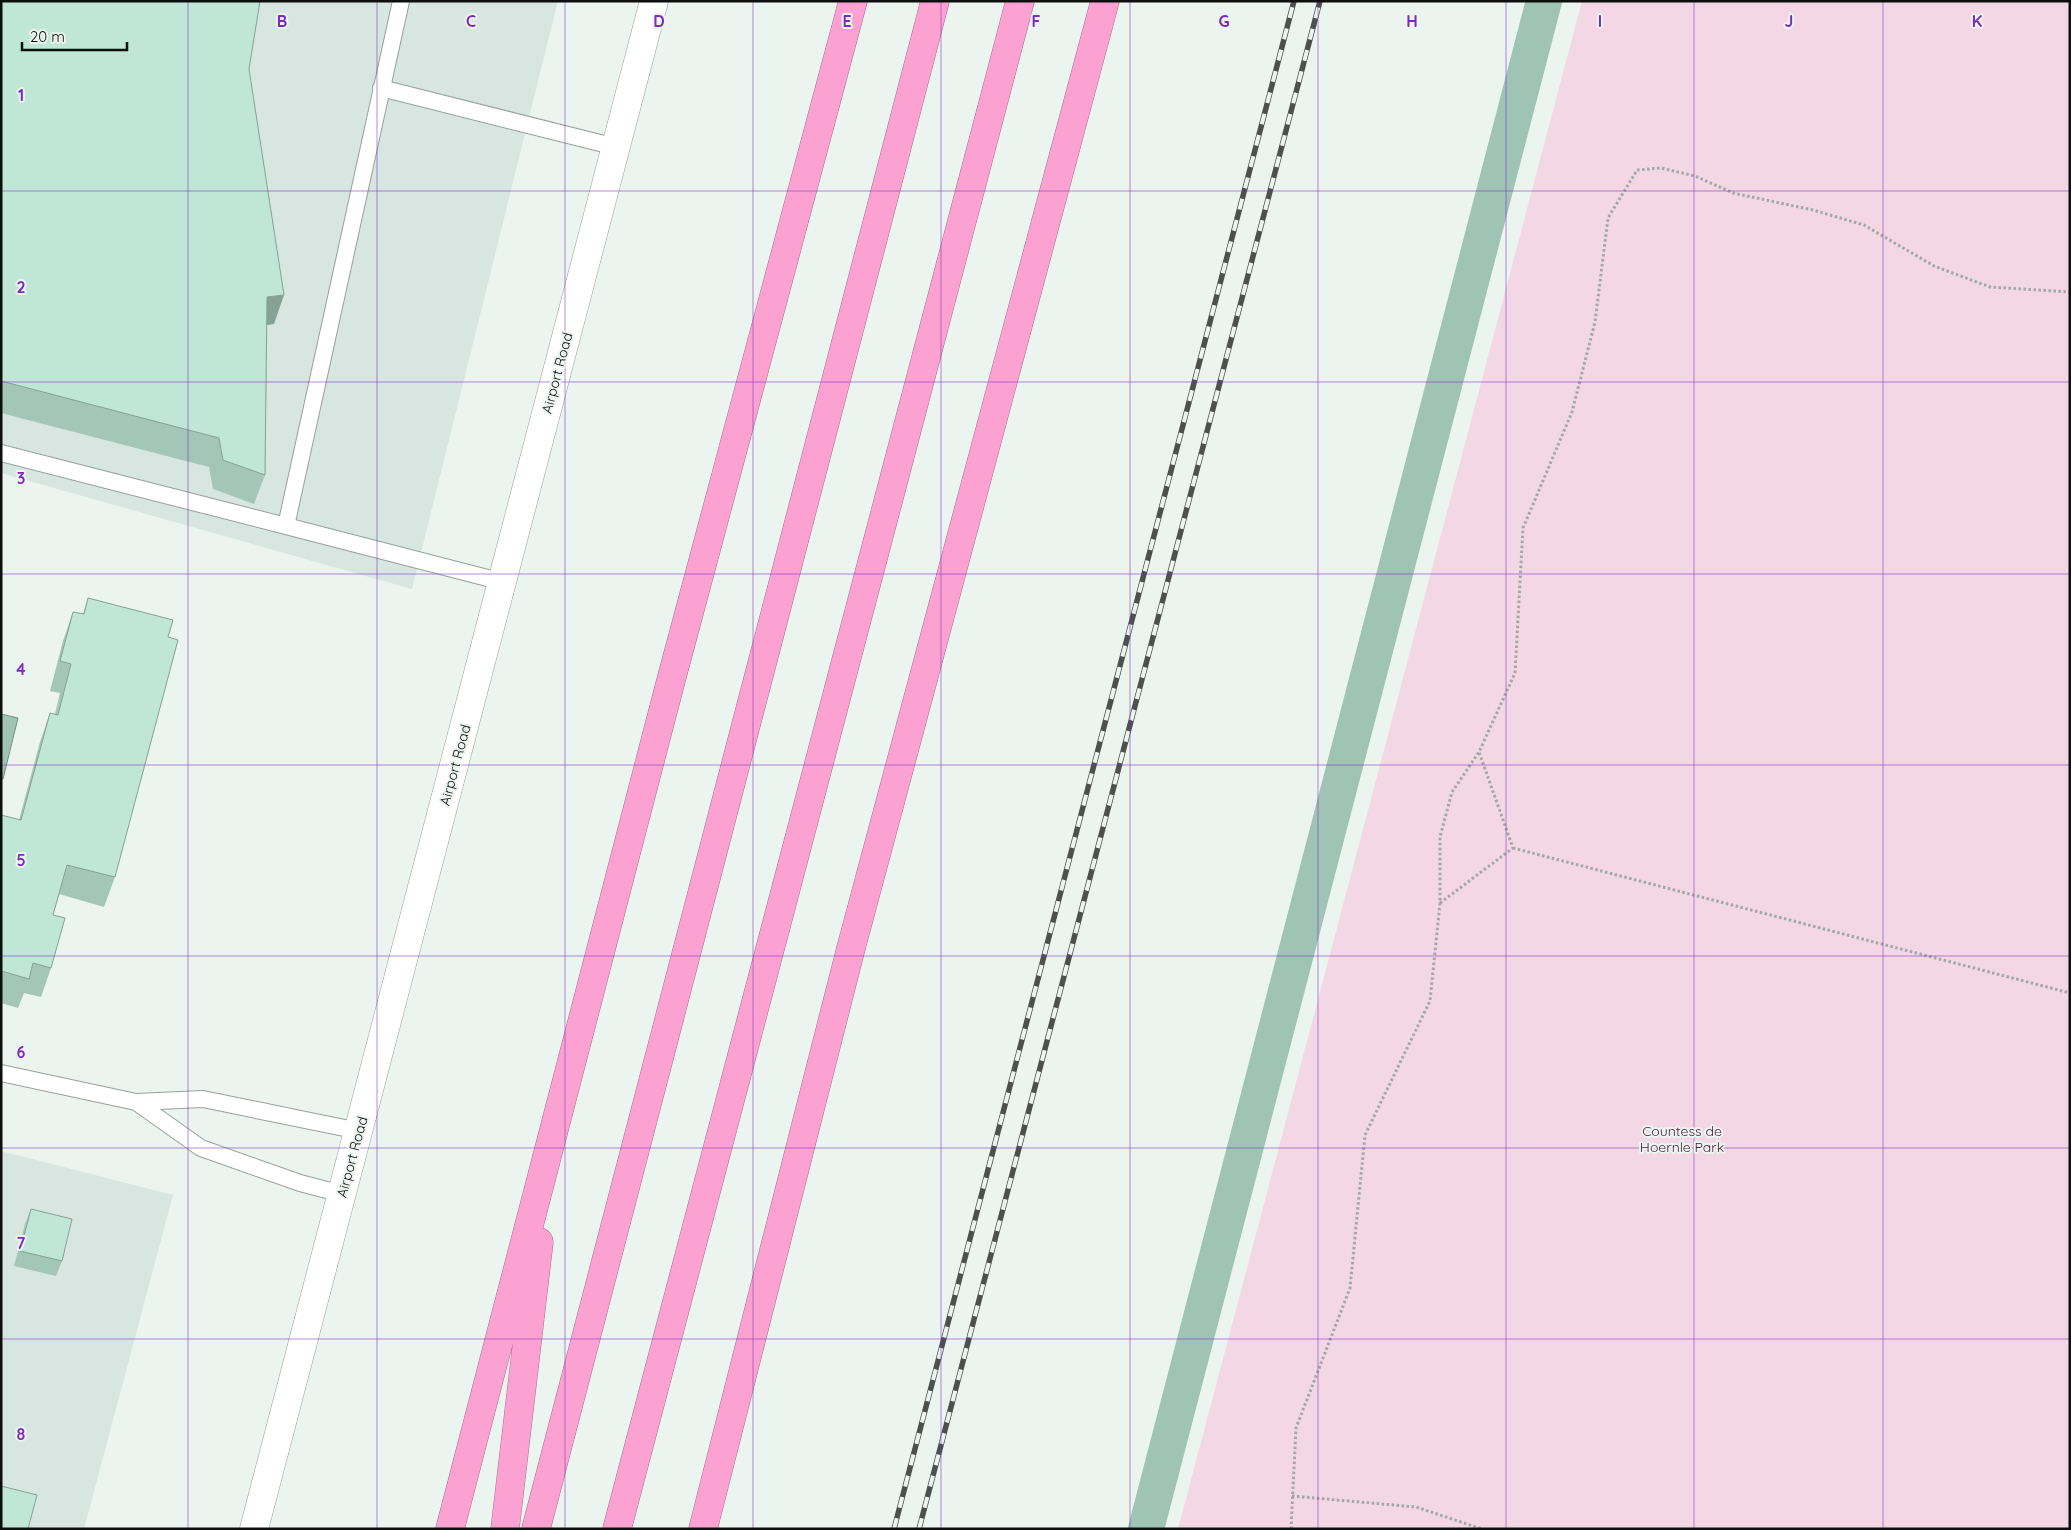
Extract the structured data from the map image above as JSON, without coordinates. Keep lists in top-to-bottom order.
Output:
{
  "streets": {
    "street": ["Airport Road"]
  },
  "parks": ["Countess de Hoernle Park"],
  "scale_bar": "20 m",
  "grid": {
    "columns": [
      "B",
      "C",
      "D",
      "E",
      "F",
      "G",
      "H",
      "I",
      "J",
      "K"
    ],
    "rows": [
      "1",
      "2",
      "3",
      "4",
      "5",
      "6",
      "7",
      "8"
    ]
  }
}
